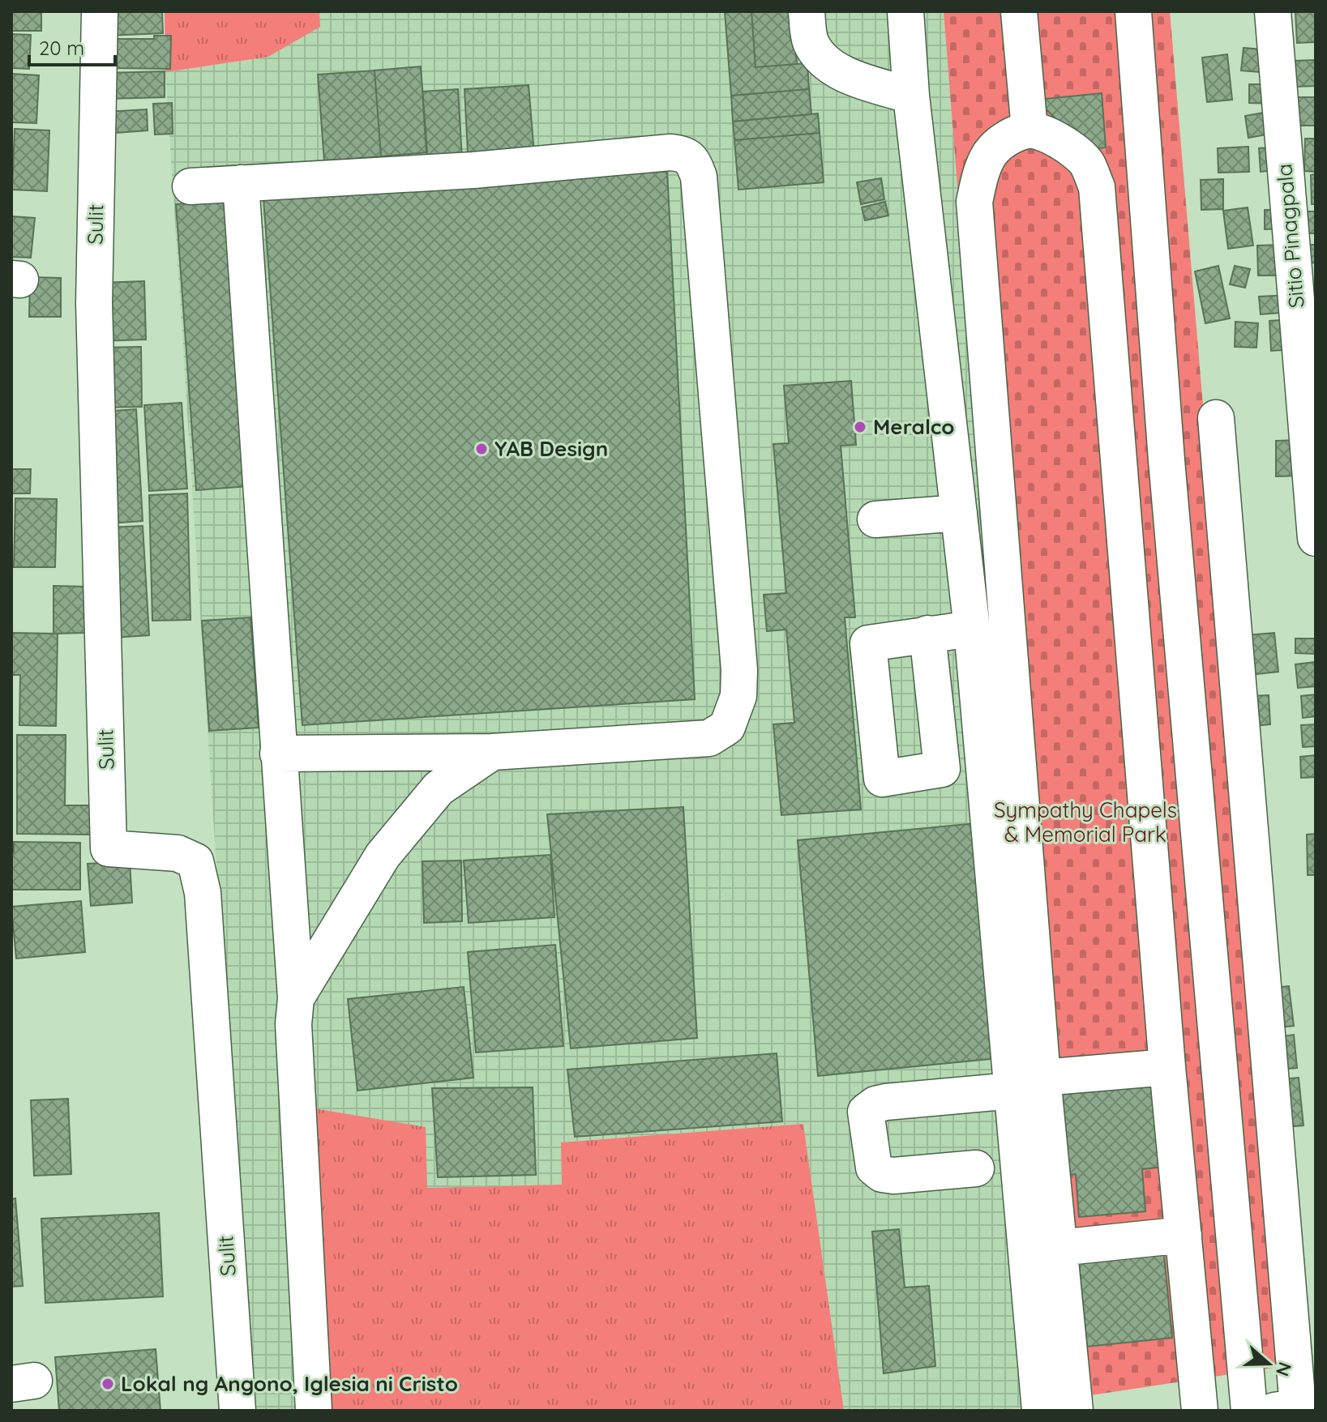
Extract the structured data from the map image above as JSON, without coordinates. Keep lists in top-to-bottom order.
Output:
{
  "streets": {
    "street": ["Sulit", "Sitio Pinagpala"]
  },
  "parks": ["Sympathy Chapels & Memorial Park"],
  "places": ["Meralco", "YAB Design", "Lokal ng Angono, Iglesia ni Cristo"],
  "scale_bar": "20 m",
  "north": "right"
}
